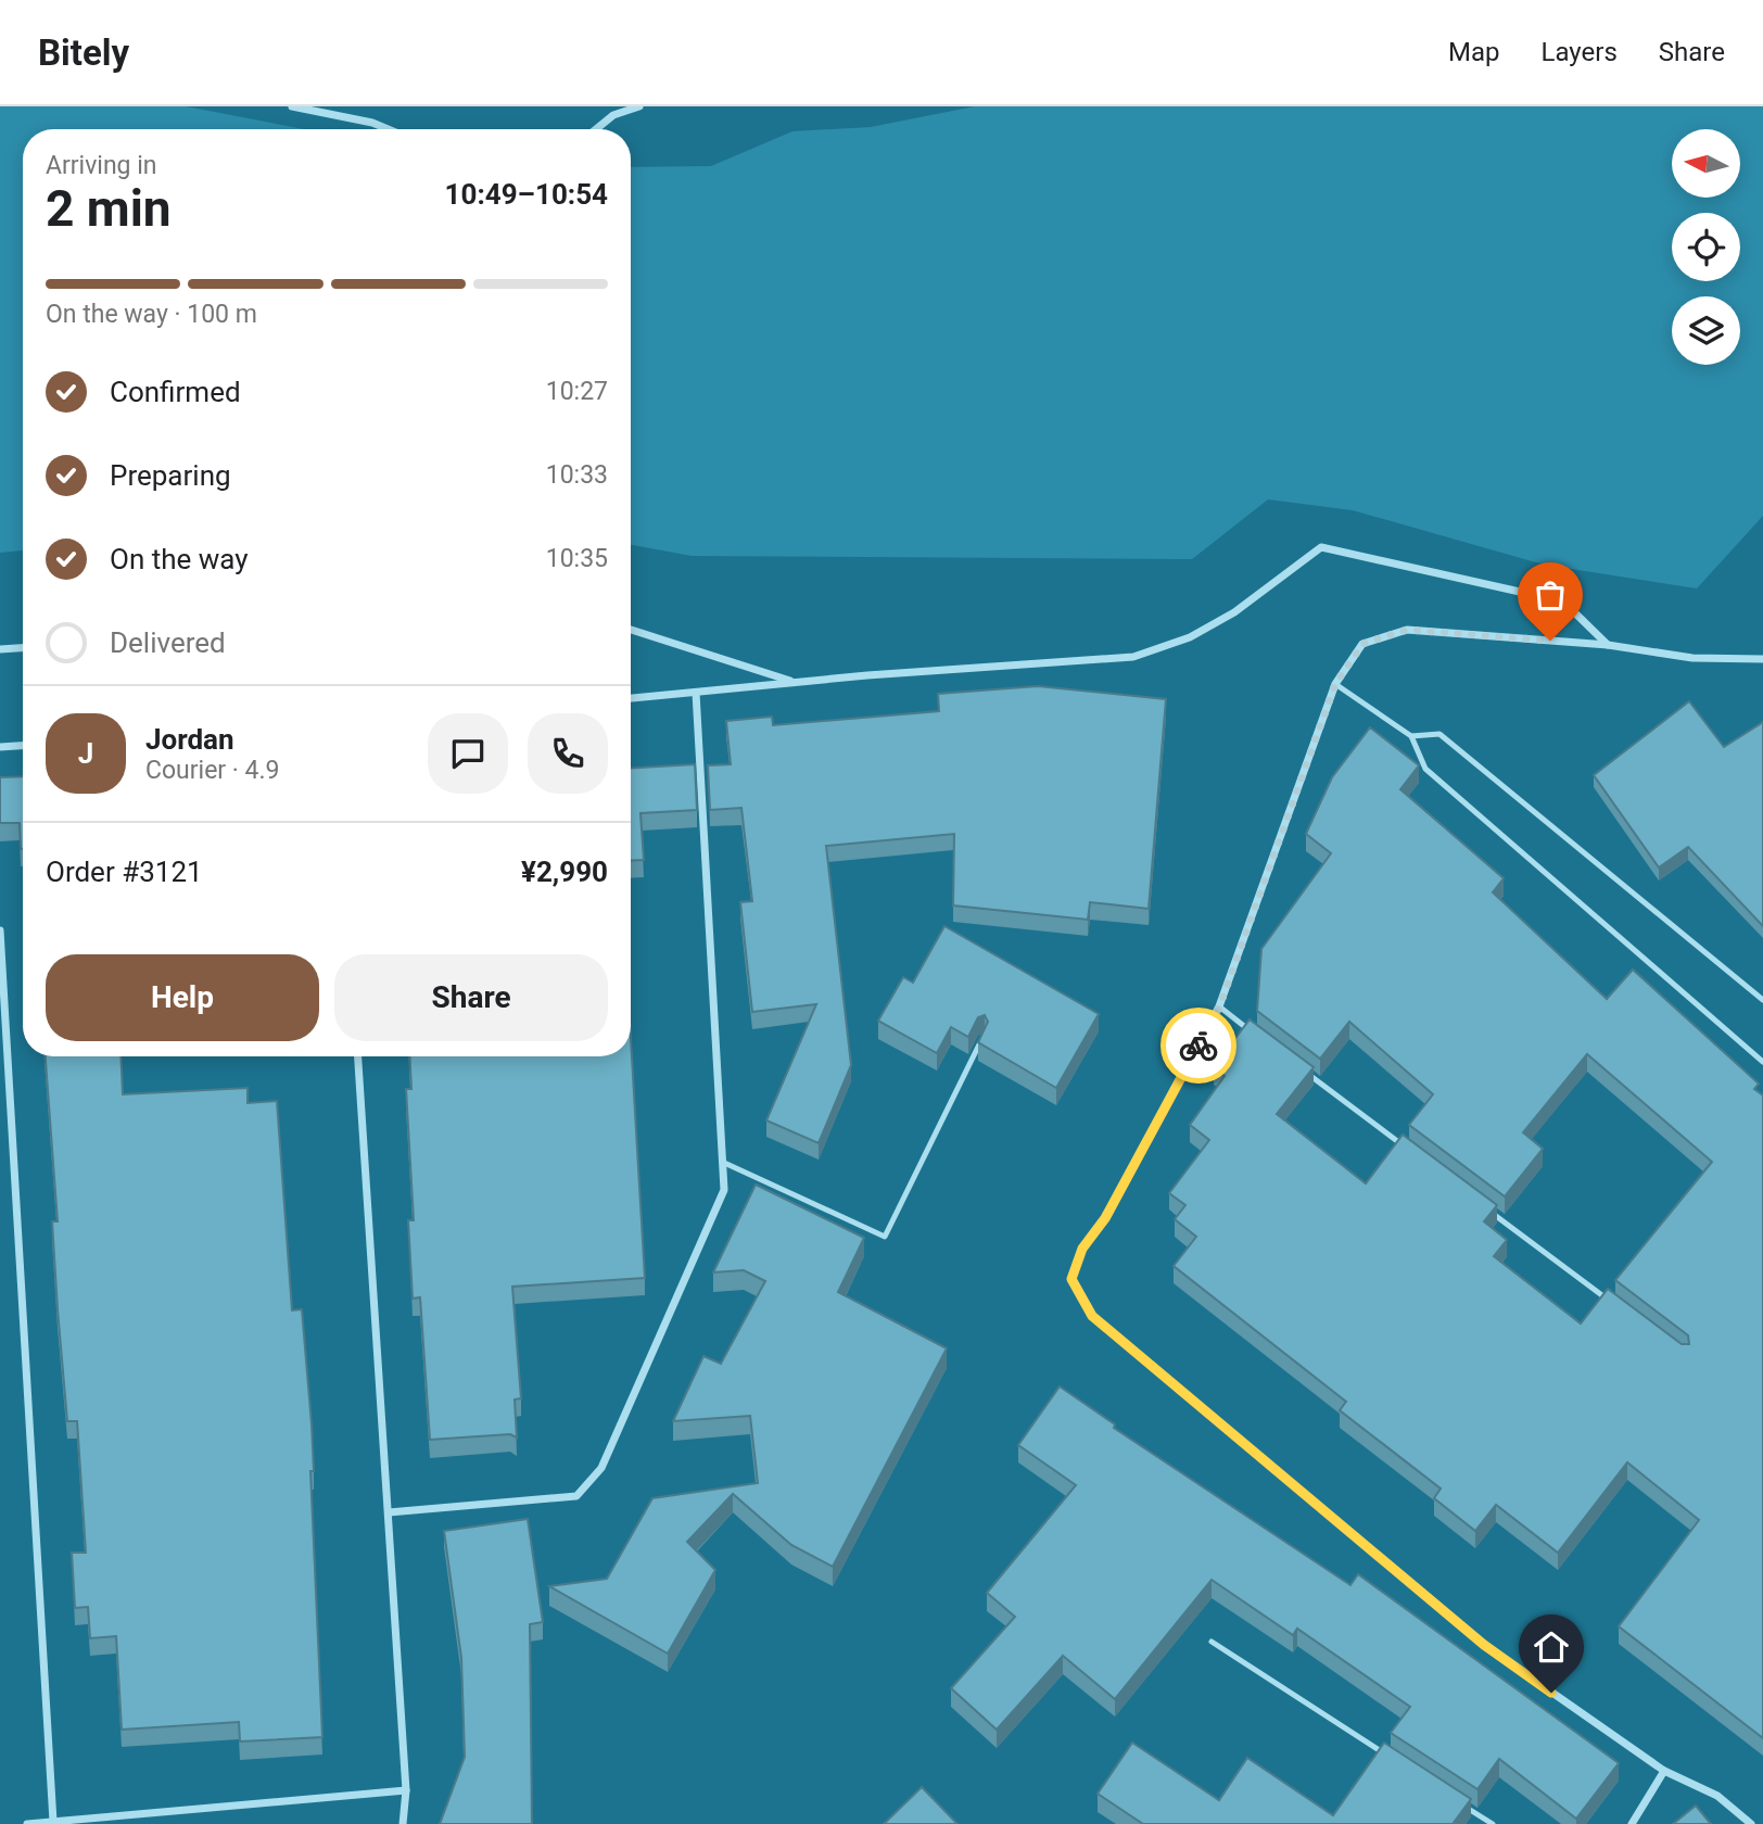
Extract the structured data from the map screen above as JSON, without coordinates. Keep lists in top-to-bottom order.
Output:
{
  "north": "left",
  "page": {
    "header": "Bitely",
    "nav": ["Map", "Layers", "Share"],
    "heading": ["2 min", "Arriving in", "10:49–10:54"],
    "panel": [
      "Jordan",
      "Courier · 4.9",
      "Order #3121",
      "¥2,990"
    ],
    "bar": "On the way · 100 m",
    "list": [
      ["Confirmed", "10:27"],
      ["Preparing", "10:33"],
      ["On the way", "10:35"],
      "Delivered"
    ],
    "round": "J",
    "buttons": ["Help", "Share"]
  }
}
